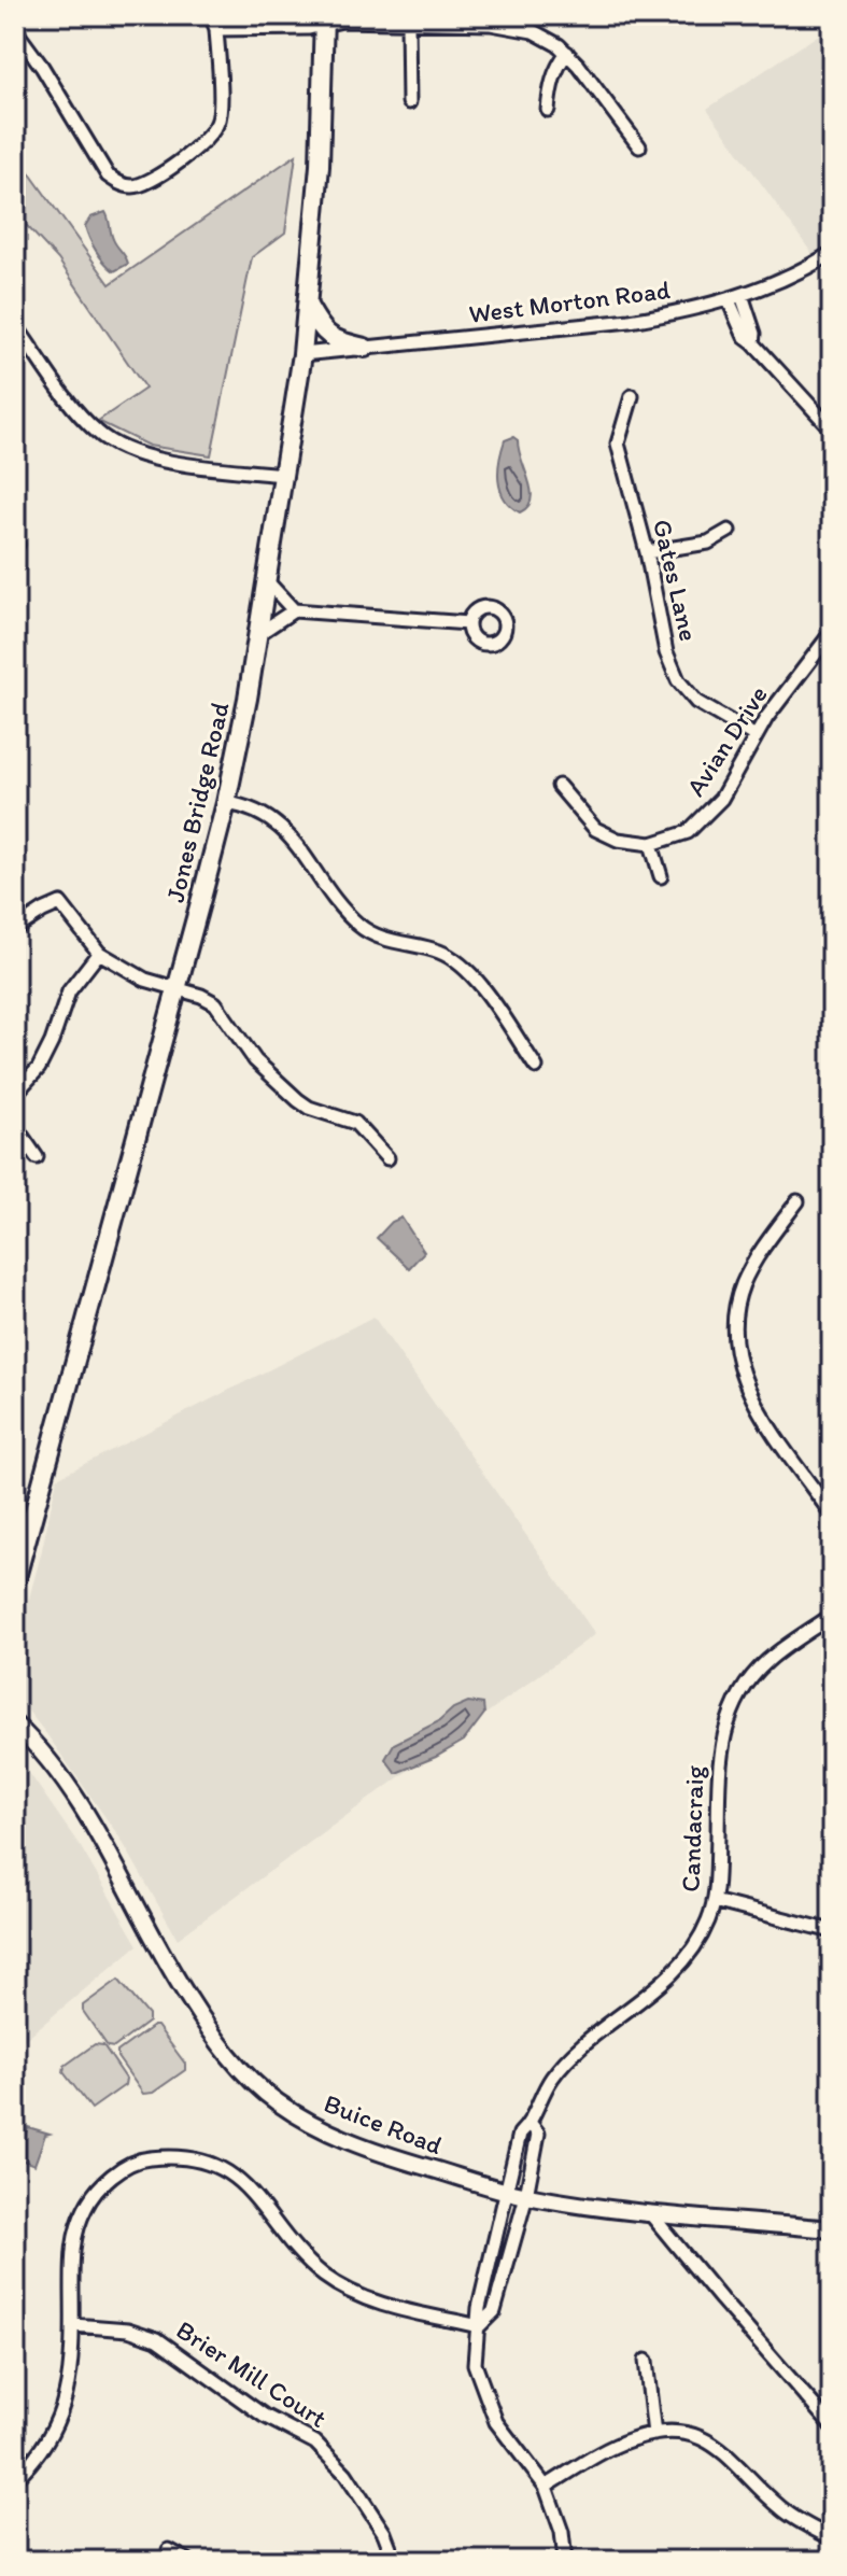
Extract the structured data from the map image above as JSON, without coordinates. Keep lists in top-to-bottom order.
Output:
{
  "streets": {
    "main road": ["Jones Bridge Road"],
    "street": [
      "West Morton Road",
      "Gates Lane",
      "Avian Drive",
      "Candacraig",
      "Buice Road",
      "Brier Mill Court"
    ]
  },
  "crossings": [
    ["West Morton Road", "Jones Bridge Road"],
    ["Gates Lane", "Avian Drive"],
    ["Candacraig", "Buice Road"]
  ]
}
